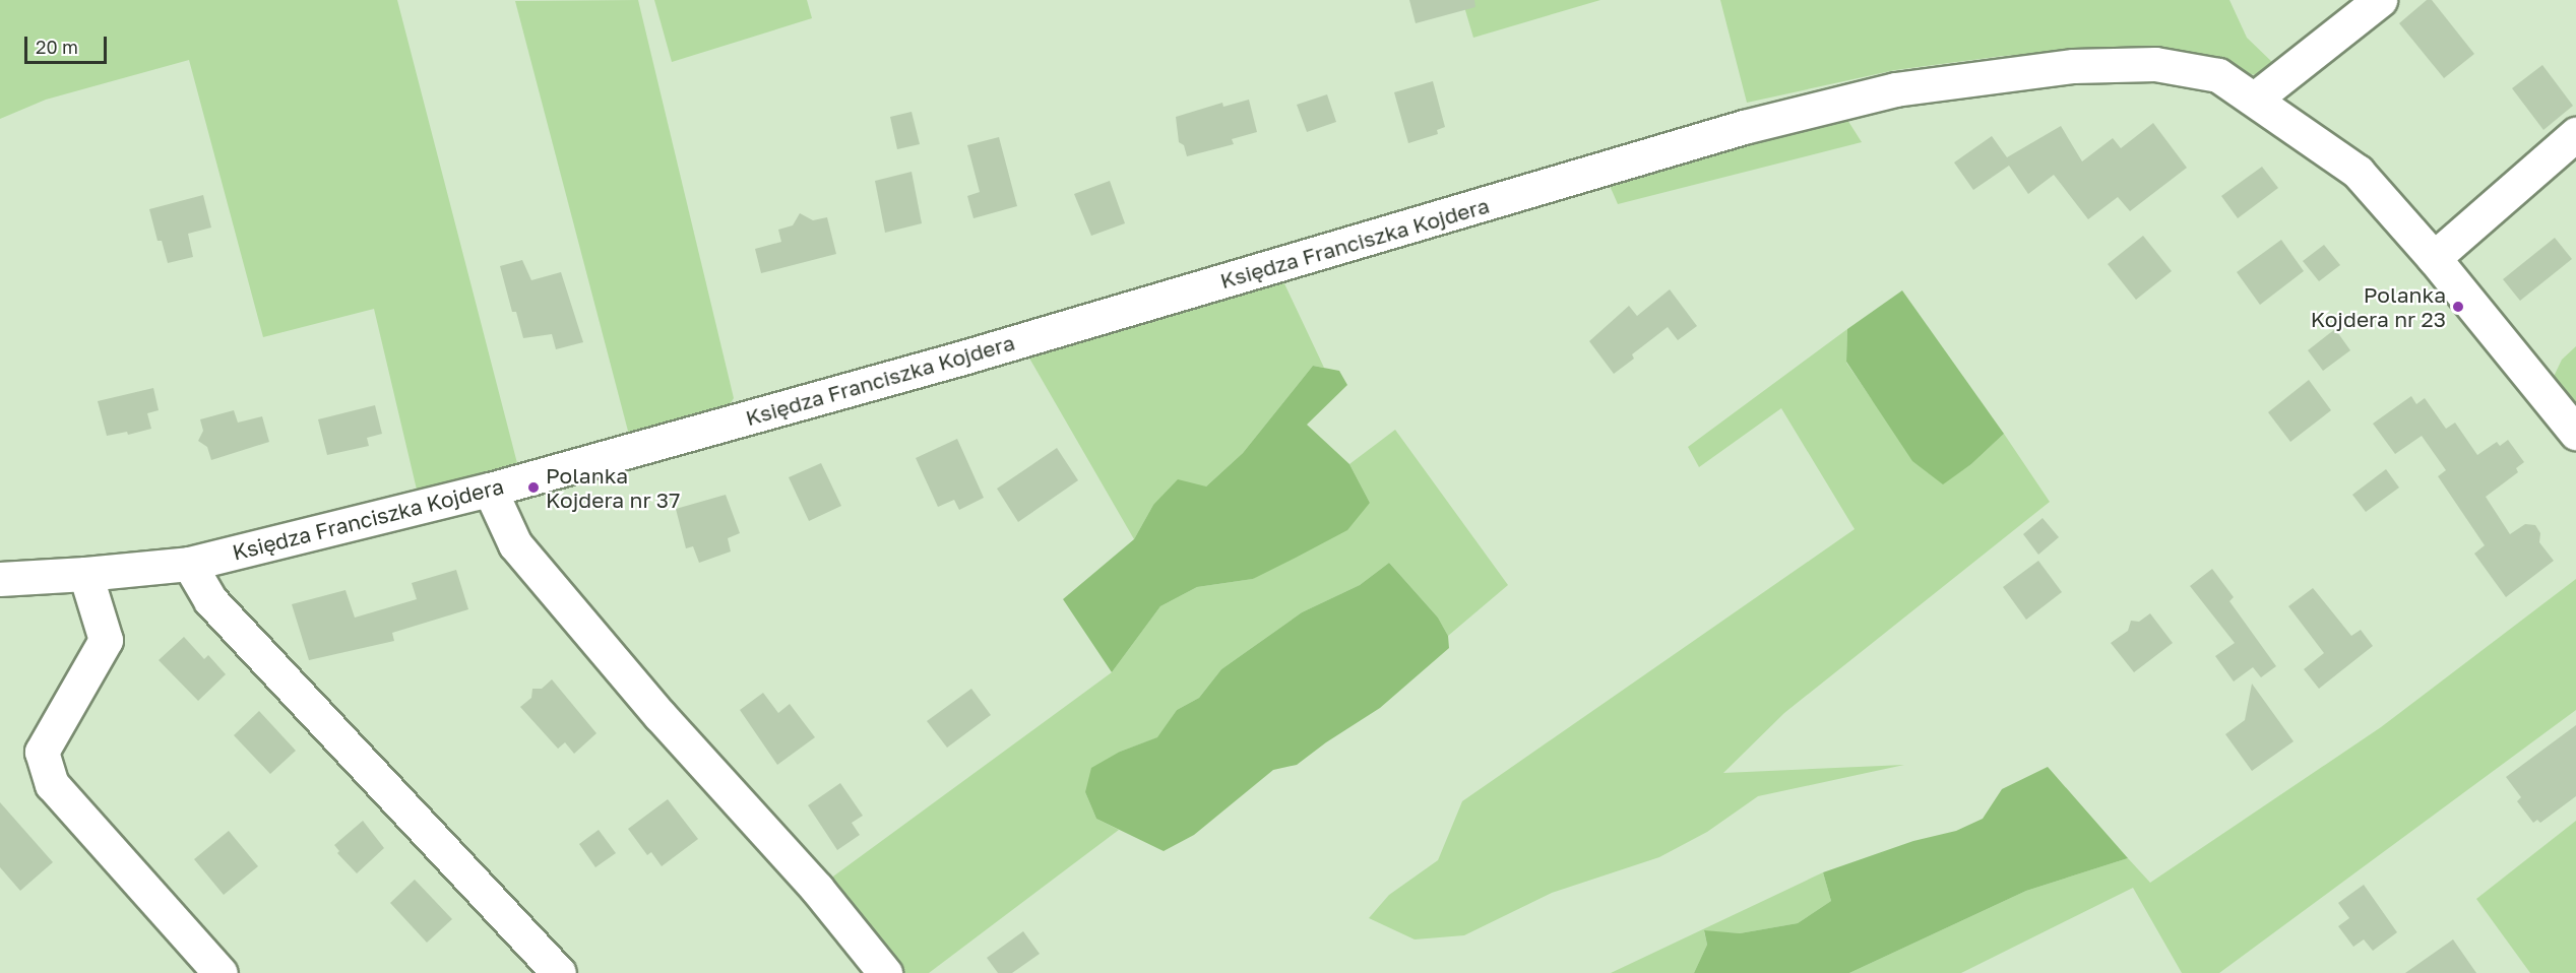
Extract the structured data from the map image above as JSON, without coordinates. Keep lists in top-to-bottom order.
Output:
{
  "streets": {
    "street": ["Księdza Franciszka Kojdera"]
  },
  "places": ["Polanka Kojdera nr 23", "Polanka Kojdera nr 37"],
  "scale_bar": "20 m"
}
